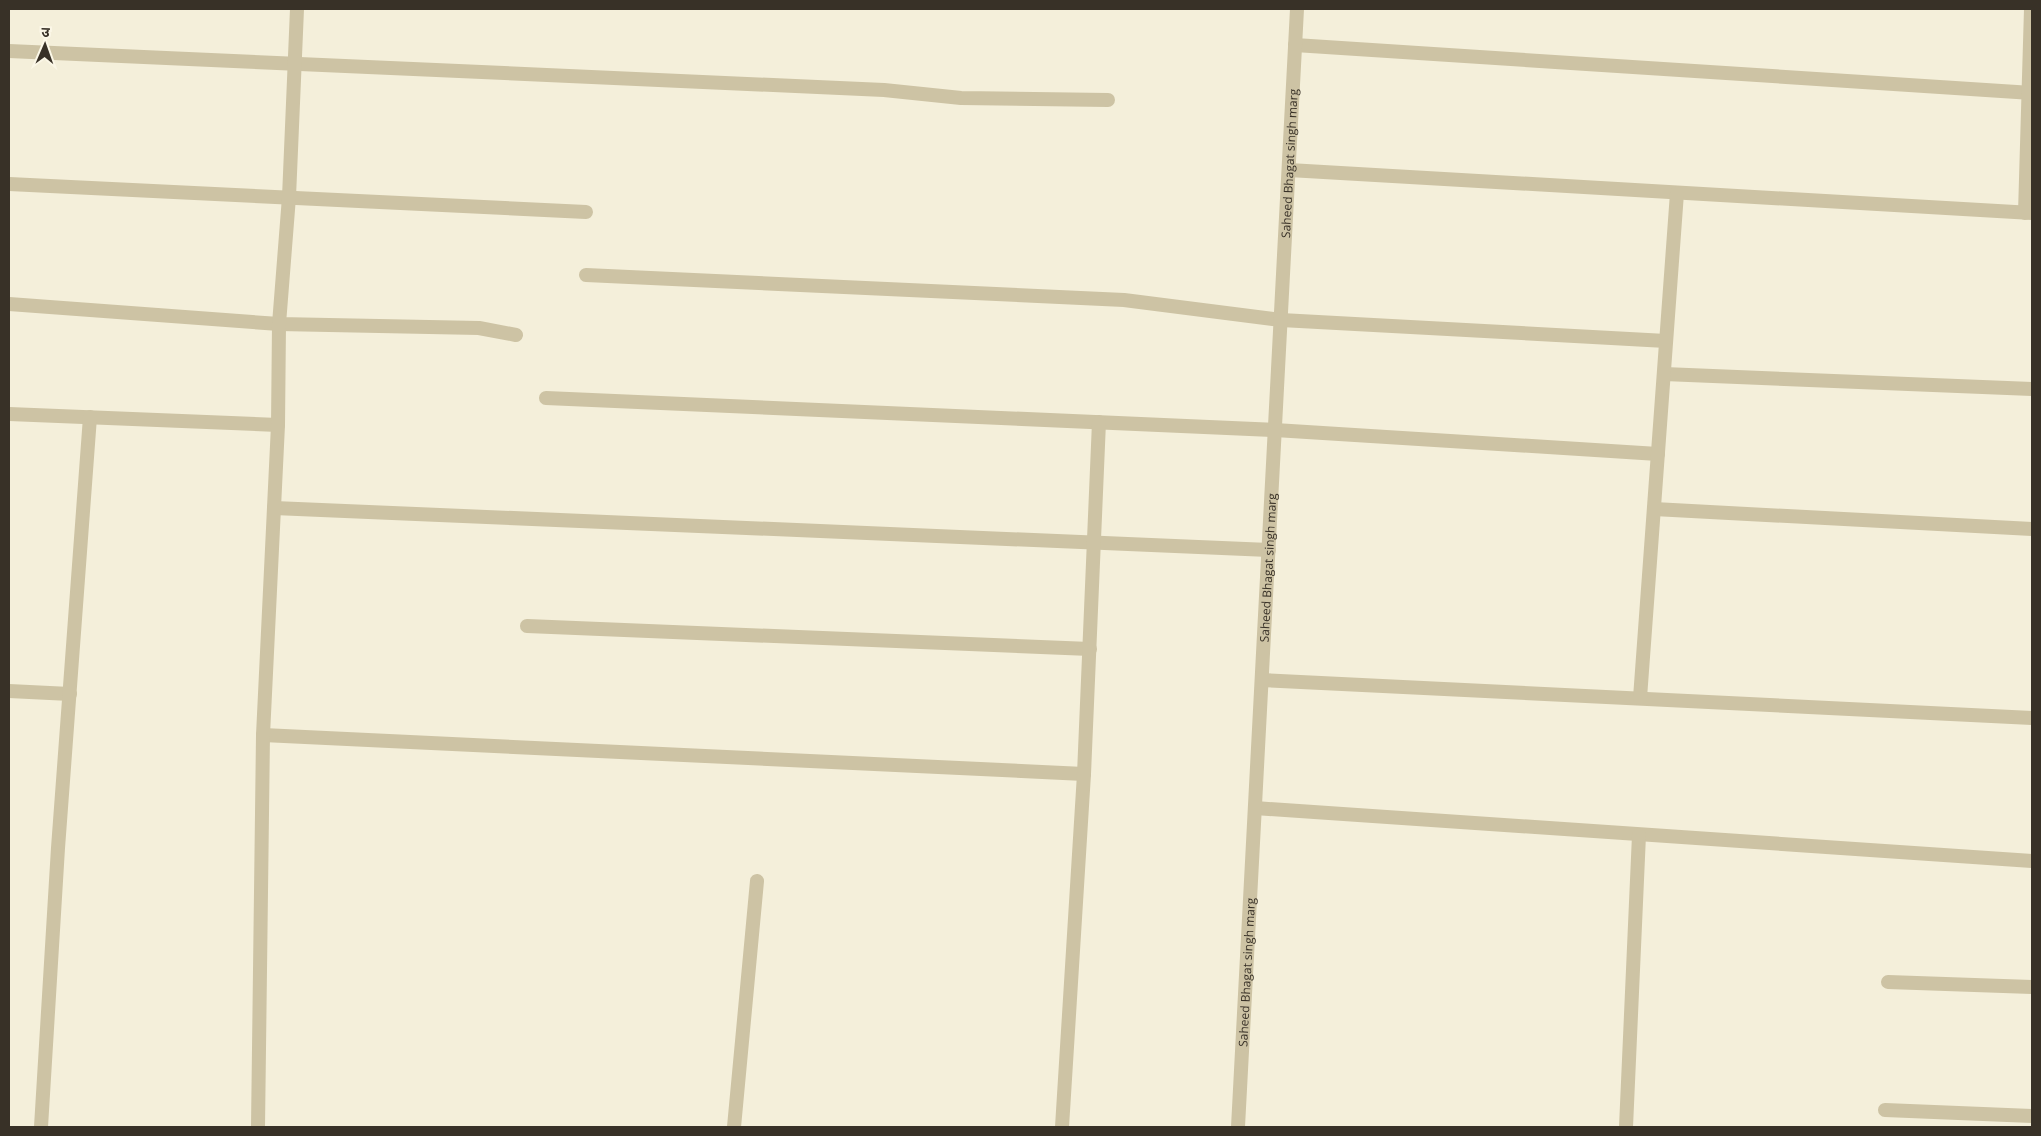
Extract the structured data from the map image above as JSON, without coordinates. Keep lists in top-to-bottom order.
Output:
{
  "streets": {
    "street": ["Saheed Bhagat singh marg"]
  },
  "north": "top"
}
